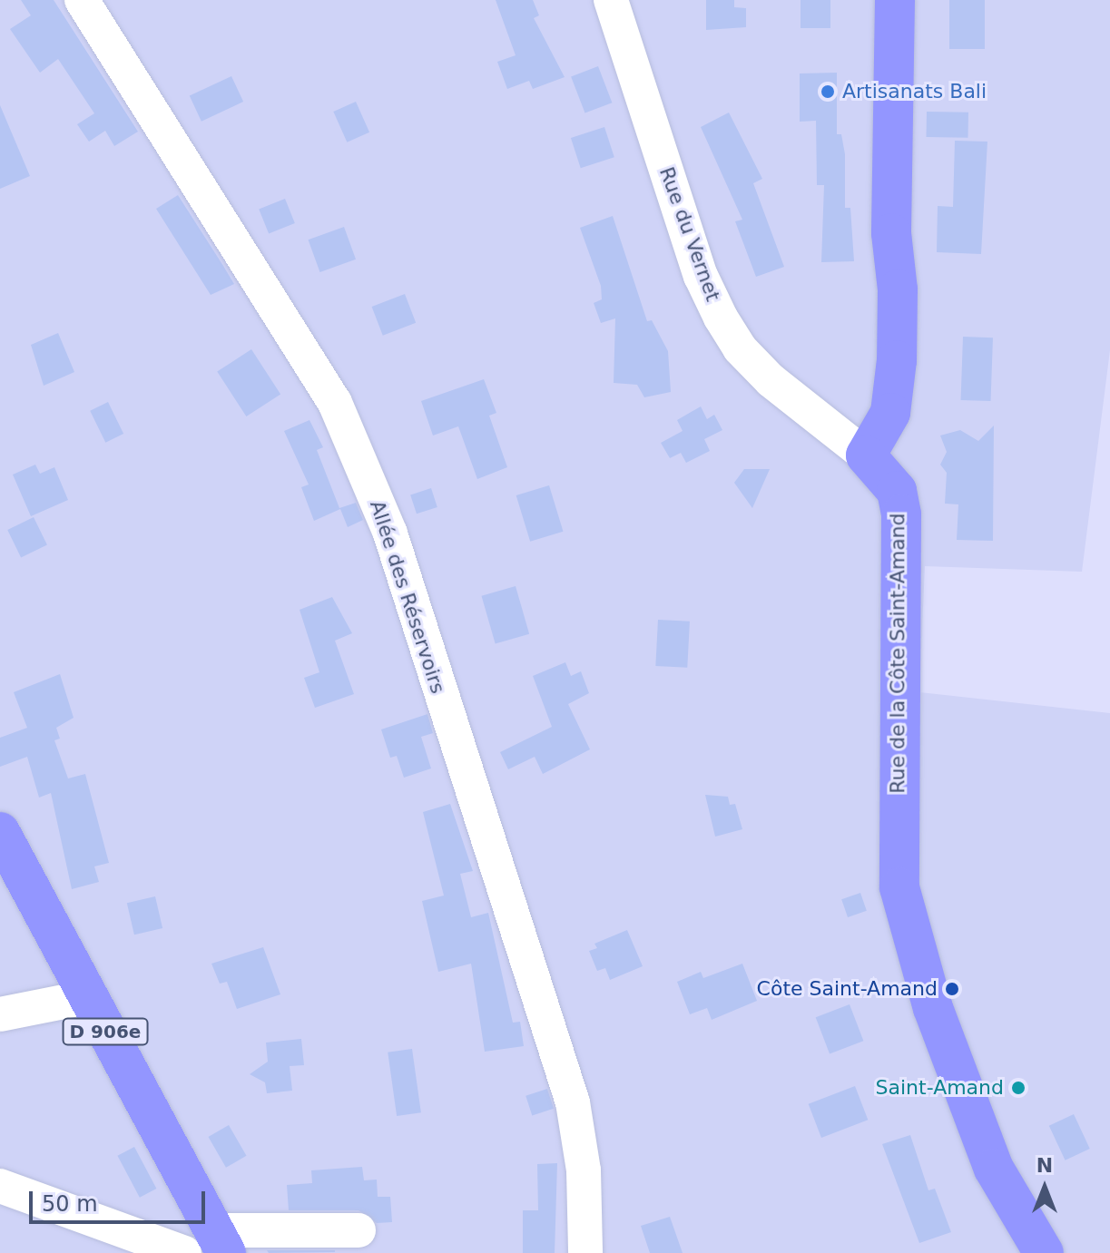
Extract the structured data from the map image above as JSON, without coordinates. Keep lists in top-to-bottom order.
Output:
{
  "streets": {
    "main road": ["Rue de la Côte Saint-Amand", "D 906e"],
    "street": ["Rue du Vernet", "Allée des Réservoirs"]
  },
  "crossings": [
    ["Rue du Vernet", "Rue de la Côte Saint-Amand"]
  ],
  "places": ["Artisanats Bali", "Côte Saint-Amand", "Saint-Amand"],
  "scale_bar": "50 m",
  "north": "top"
}
